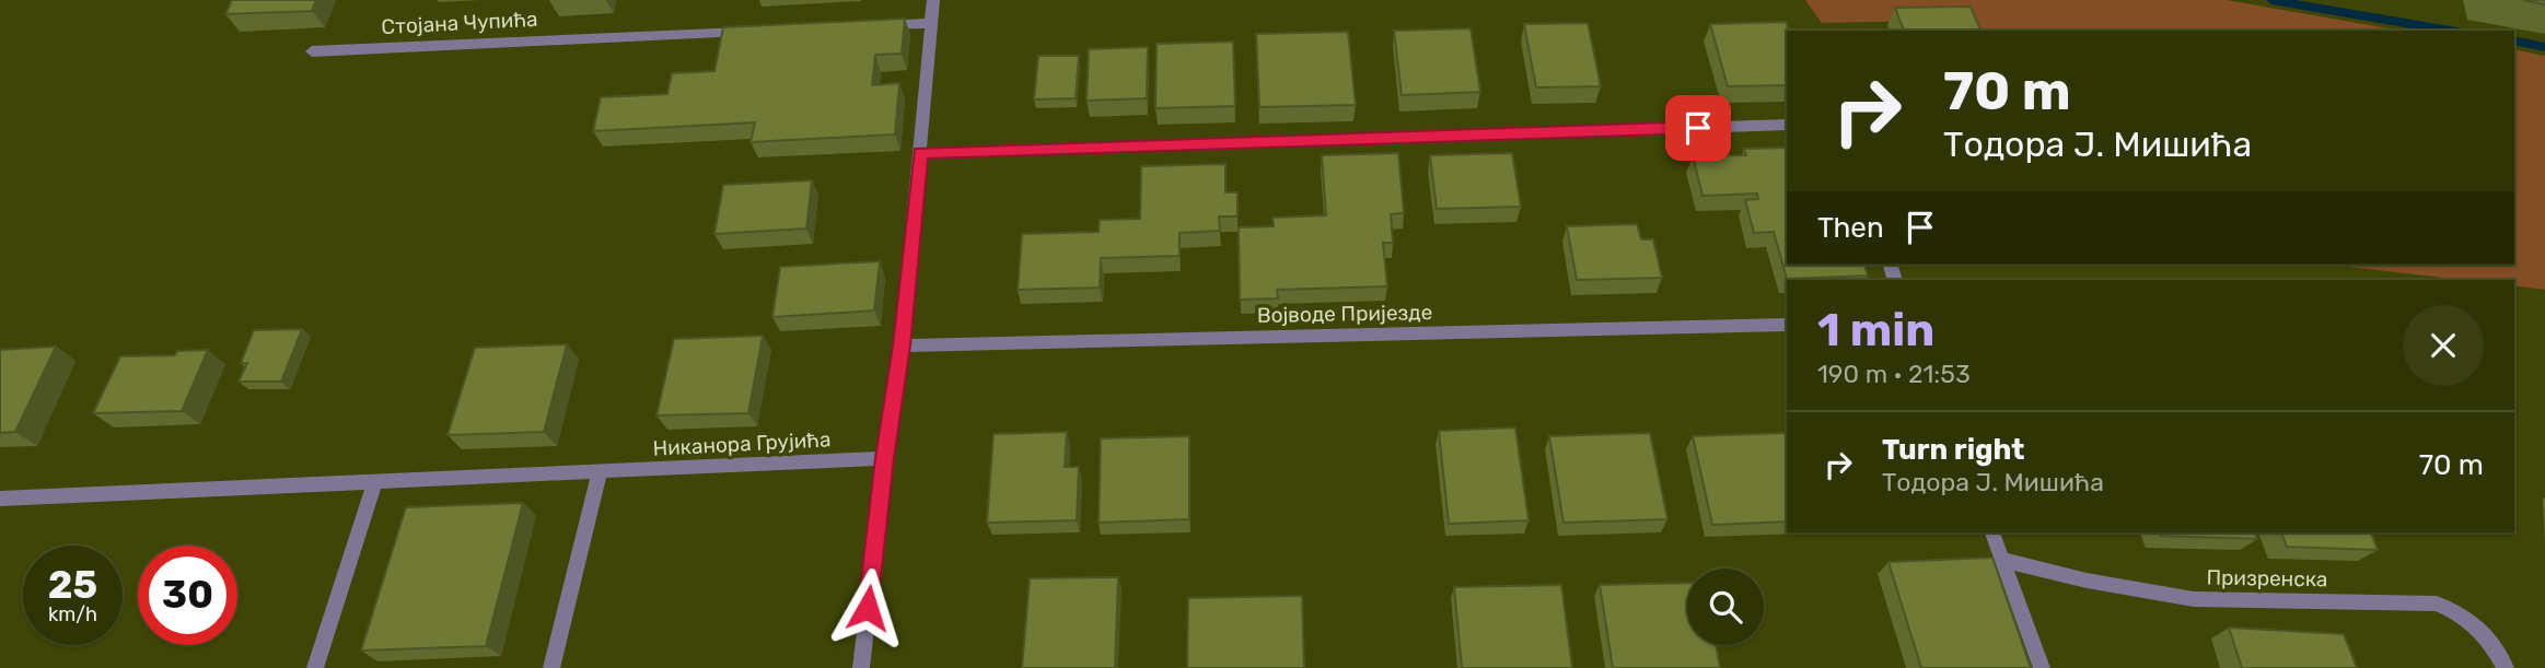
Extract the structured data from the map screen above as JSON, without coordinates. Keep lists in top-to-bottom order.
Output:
{
  "streets": {
    "street": [
      "Стојана Чупића",
      "Војводе Пријезде",
      "Никанора Грујића",
      "Призренска"
    ]
  },
  "page": {
    "turn": ["70 m", "Тодора Ј. Мишића"],
    "then": "Then",
    "heading": ["1 min", "190 m · 21:53"],
    "list": [
      {
        "name": "Turn right",
        "note": "Тодора Ј. Мишића",
        "value": "70 m"
      }
    ],
    "speed": "25 km/h",
    "limit": "30"
  }
}
